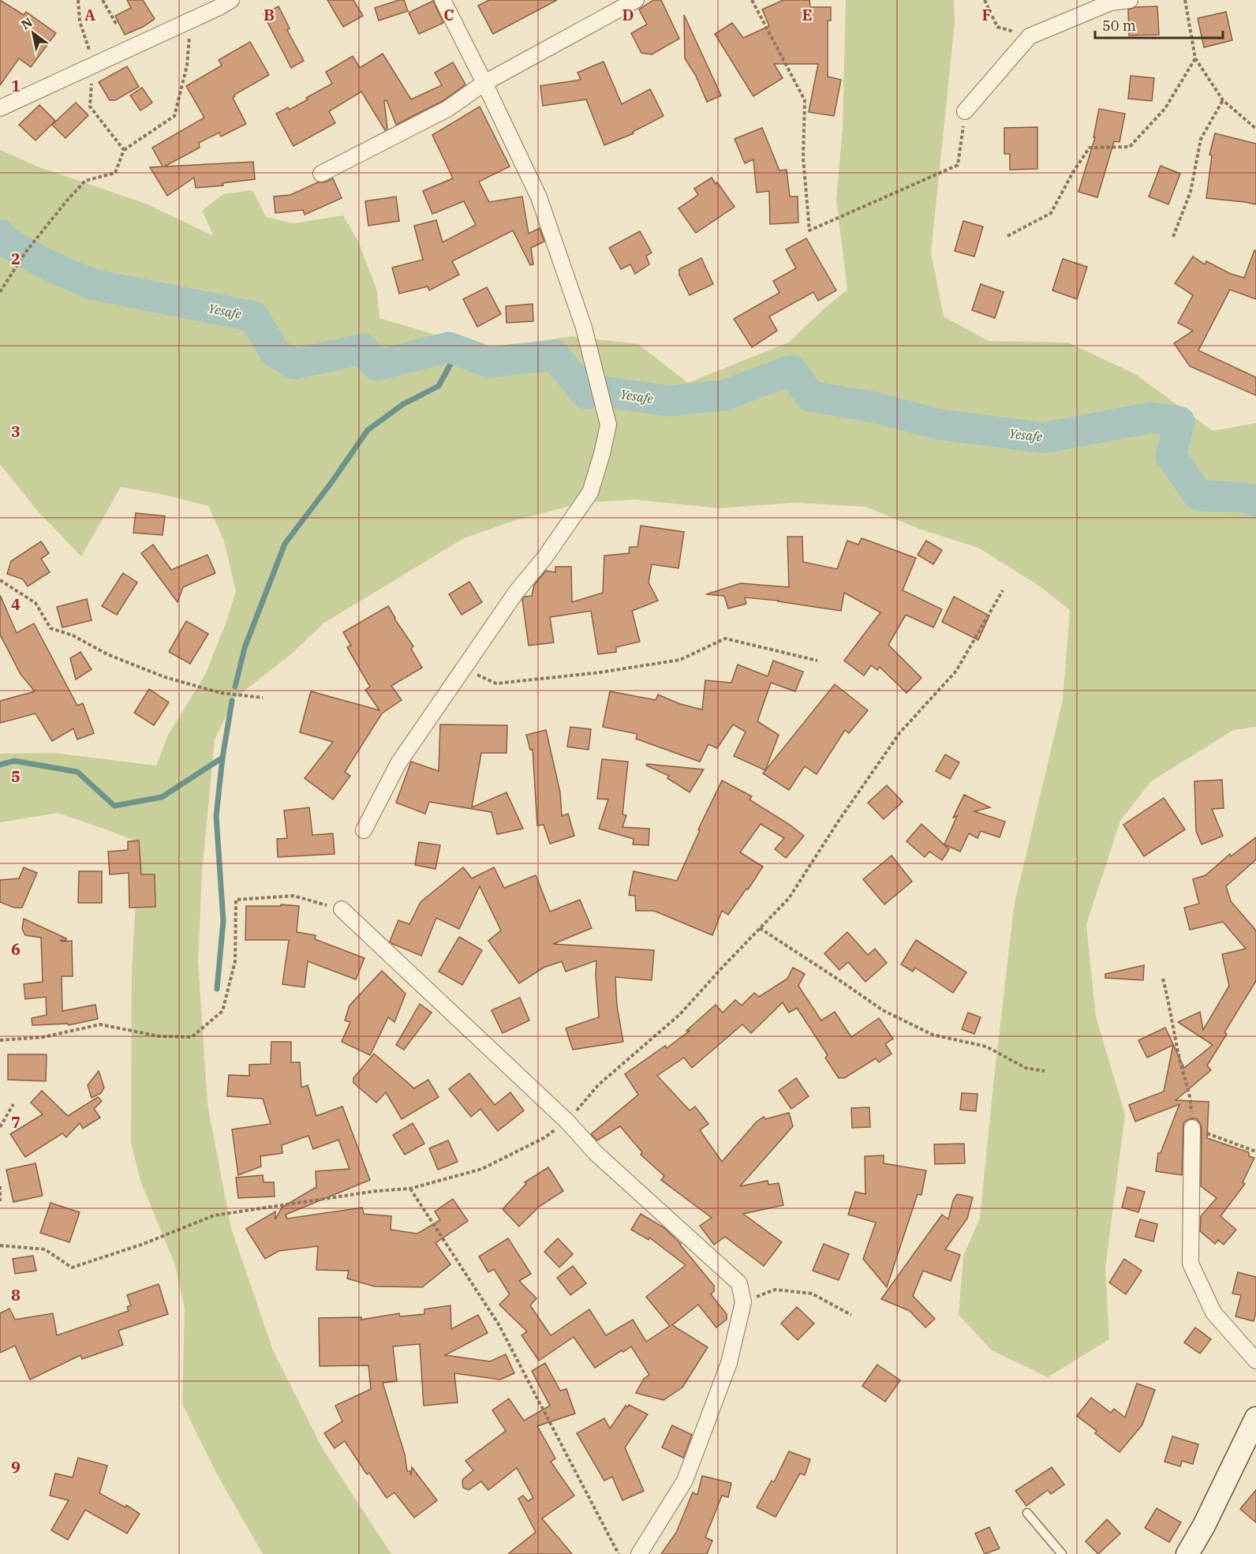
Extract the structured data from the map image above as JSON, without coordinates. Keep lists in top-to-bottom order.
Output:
{
  "water": ["Yesafe"],
  "scale_bar": "50 m",
  "north": "top left",
  "grid": {
    "columns": [
      "A",
      "B",
      "C",
      "D",
      "E",
      "F"
    ],
    "rows": [
      "1",
      "2",
      "3",
      "4",
      "5",
      "6",
      "7",
      "8",
      "9"
    ]
  }
}
